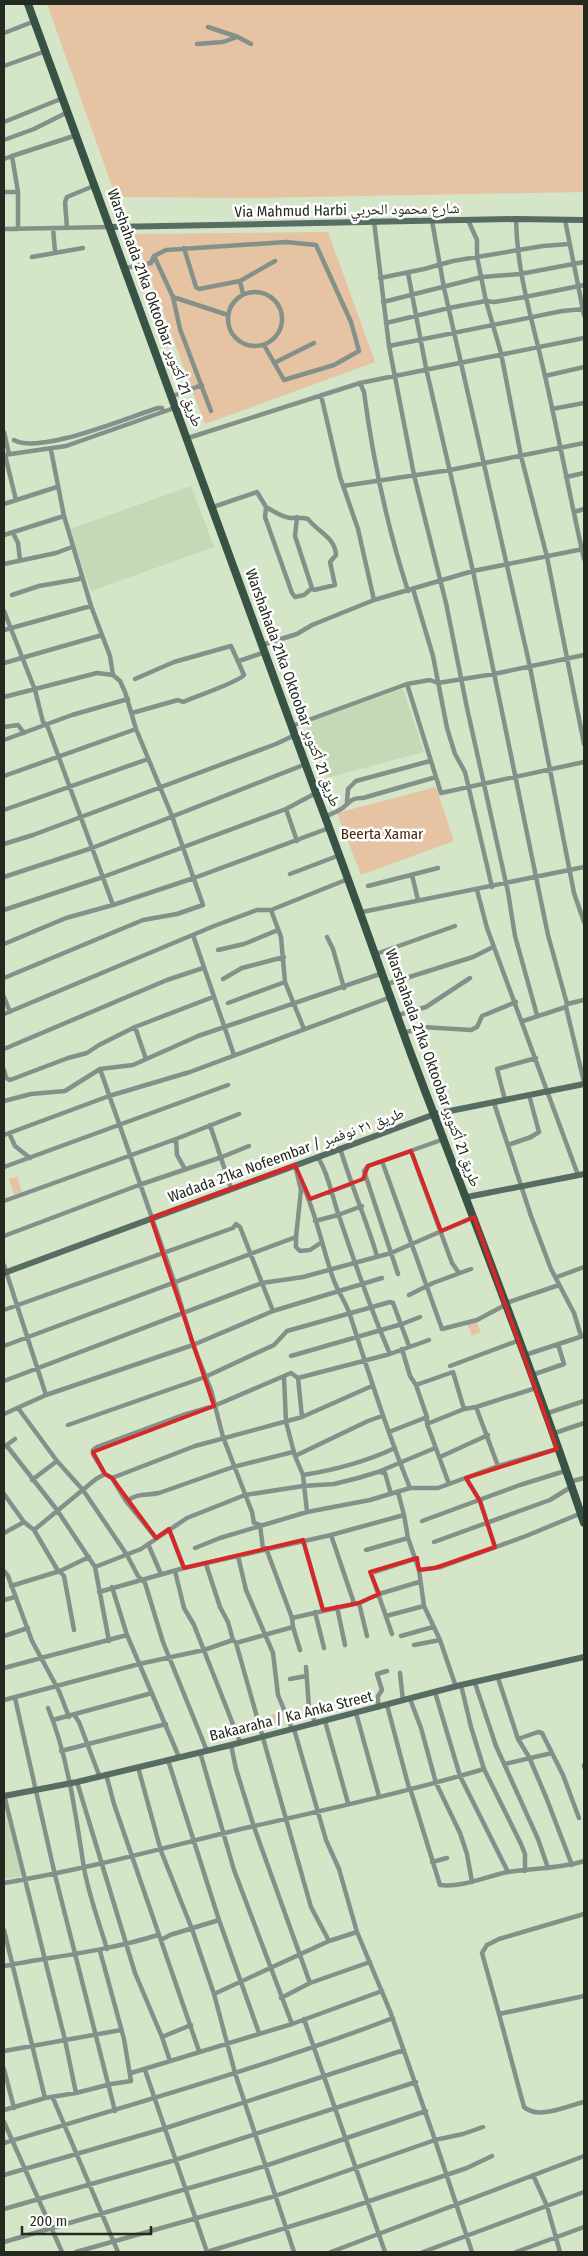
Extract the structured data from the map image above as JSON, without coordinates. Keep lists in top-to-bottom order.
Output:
{
  "streets": {
    "main road": ["Warshahada 21ka Oktoobar طريق 21 أكتوبر"],
    "street": ["Via Mahmud Harbi شارع محمود الحربي", "Wadada 21ka Nofeembar / طريق ٢١ نوفمبر", "Bakaaraha / Ka Anka Street"]
  },
  "crossings": [
    ["Via Mahmud Harbi شارع محمود الحربي", "Warshahada 21ka Oktoobar طريق 21 أكتوبر"],
    ["Warshahada 21ka Oktoobar طريق 21 أكتوبر", "Wadada 21ka Nofeembar / طريق ٢١ نوفمبر"]
  ],
  "parks": ["Beerta Xamar"],
  "scale_bar": "200 m"
}
